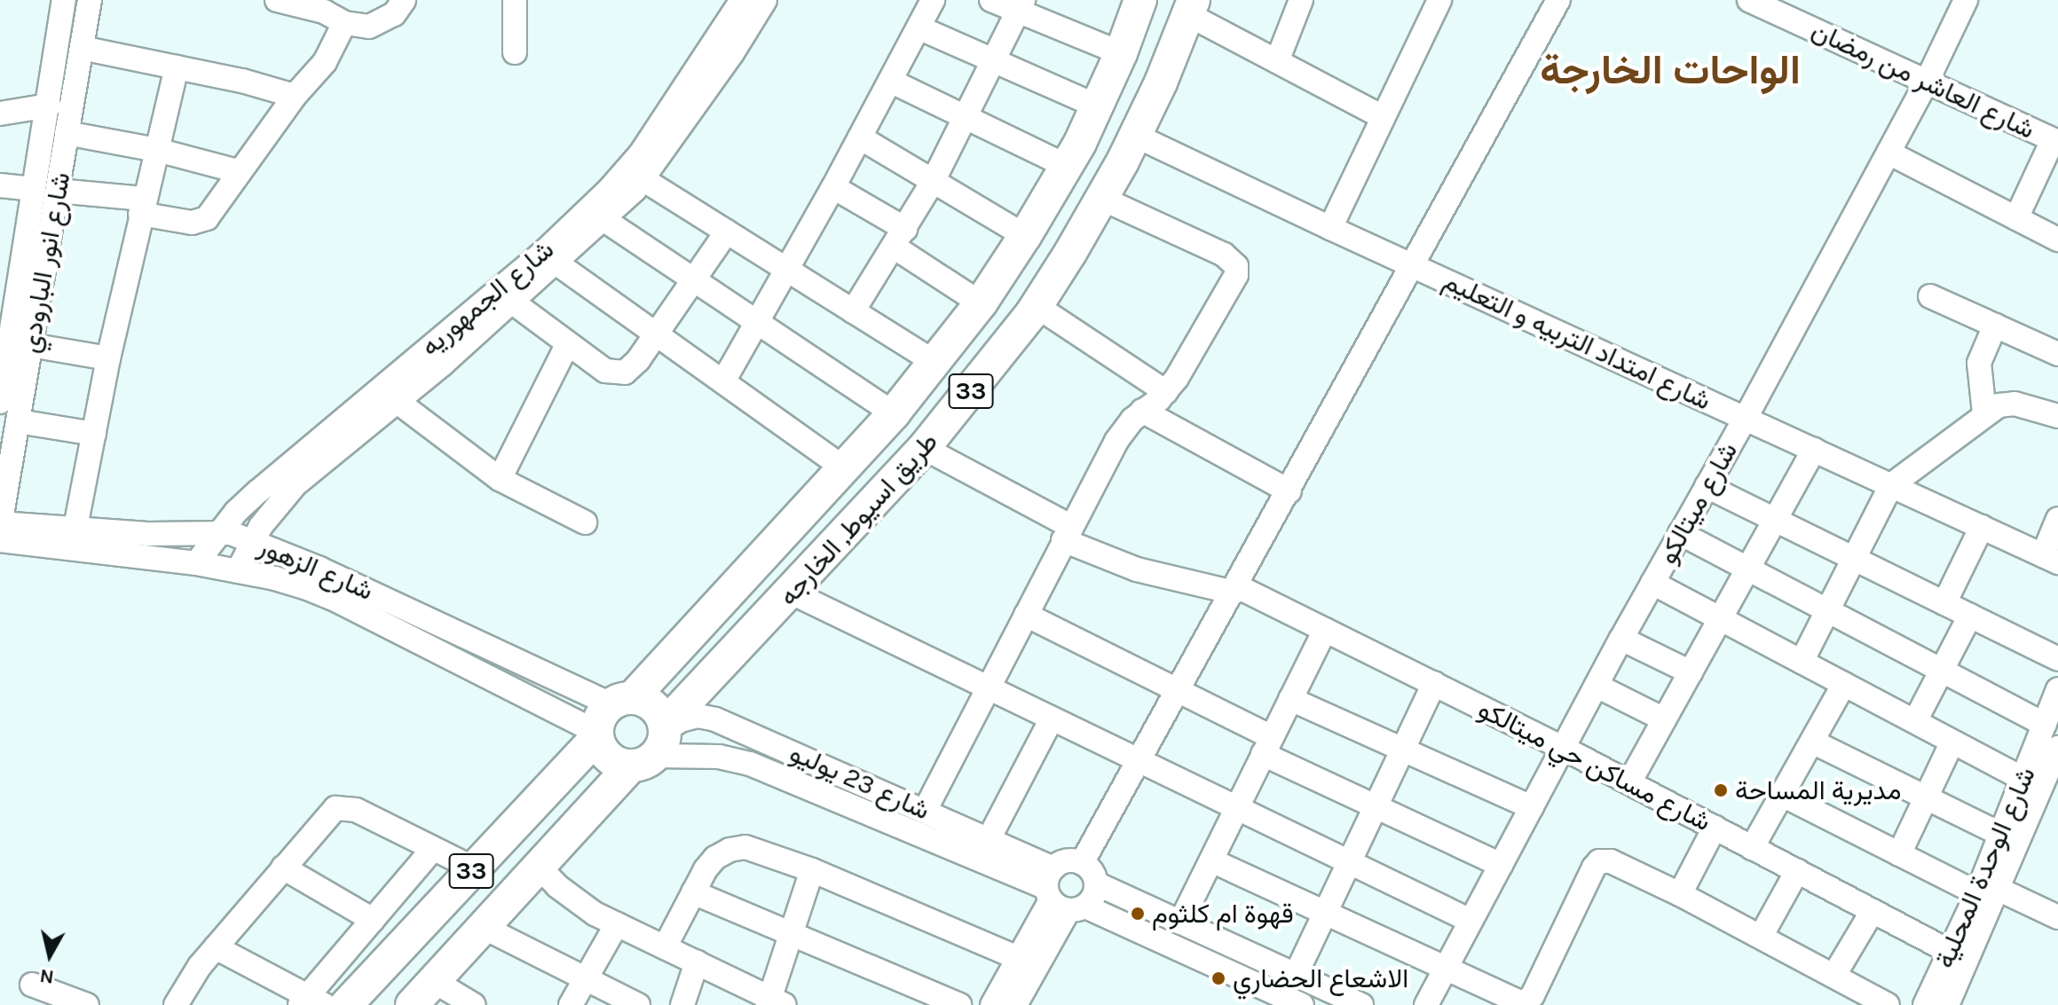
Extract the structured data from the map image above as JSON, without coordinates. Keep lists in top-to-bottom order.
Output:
{
  "streets": {
    "highway": ["33", "طريق اسيوط, الخارجه"],
    "street": [
      "شارع العاشر من رمضان",
      "شارع انور البارودي",
      "شارع الجمهوريه",
      "شارع امتداد التربيه و التعليم",
      "شارع ميتالكو",
      "شارع الزهور",
      "شارع مساكن حي ميتالكو",
      "شارع 23 يوليو",
      "شارع الوحدة المحلية"
    ]
  },
  "crossings": [
    ["شارع العاشر من رمضان", "شارع ميتالكو"],
    ["شارع انور البارودي", "شارع الزهور"],
    ["شارع الجمهوريه", "شارع الزهور"],
    ["شارع امتداد التربيه و التعليم", "شارع ميتالكو"],
    ["شارع امتداد التربيه و التعليم", "طريق اسيوط, الخارجه"],
    ["شارع ميتالكو", "شارع مساكن حي ميتالكو"],
    ["طريق اسيوط, الخارجه", "شارع الزهور"],
    ["طريق اسيوط, الخارجه", "شارع مساكن حي ميتالكو"],
    ["طريق اسيوط, الخارجه", "شارع 23 يوليو"],
    ["شارع مساكن حي ميتالكو", "شارع الوحدة المحلية"]
  ],
  "districts": ["الواحات الخارجة"],
  "places": ["مديرية المساحة", "قهوة ام كلثوم", "الاشعاع الحضاري"],
  "north": "bottom"
}
